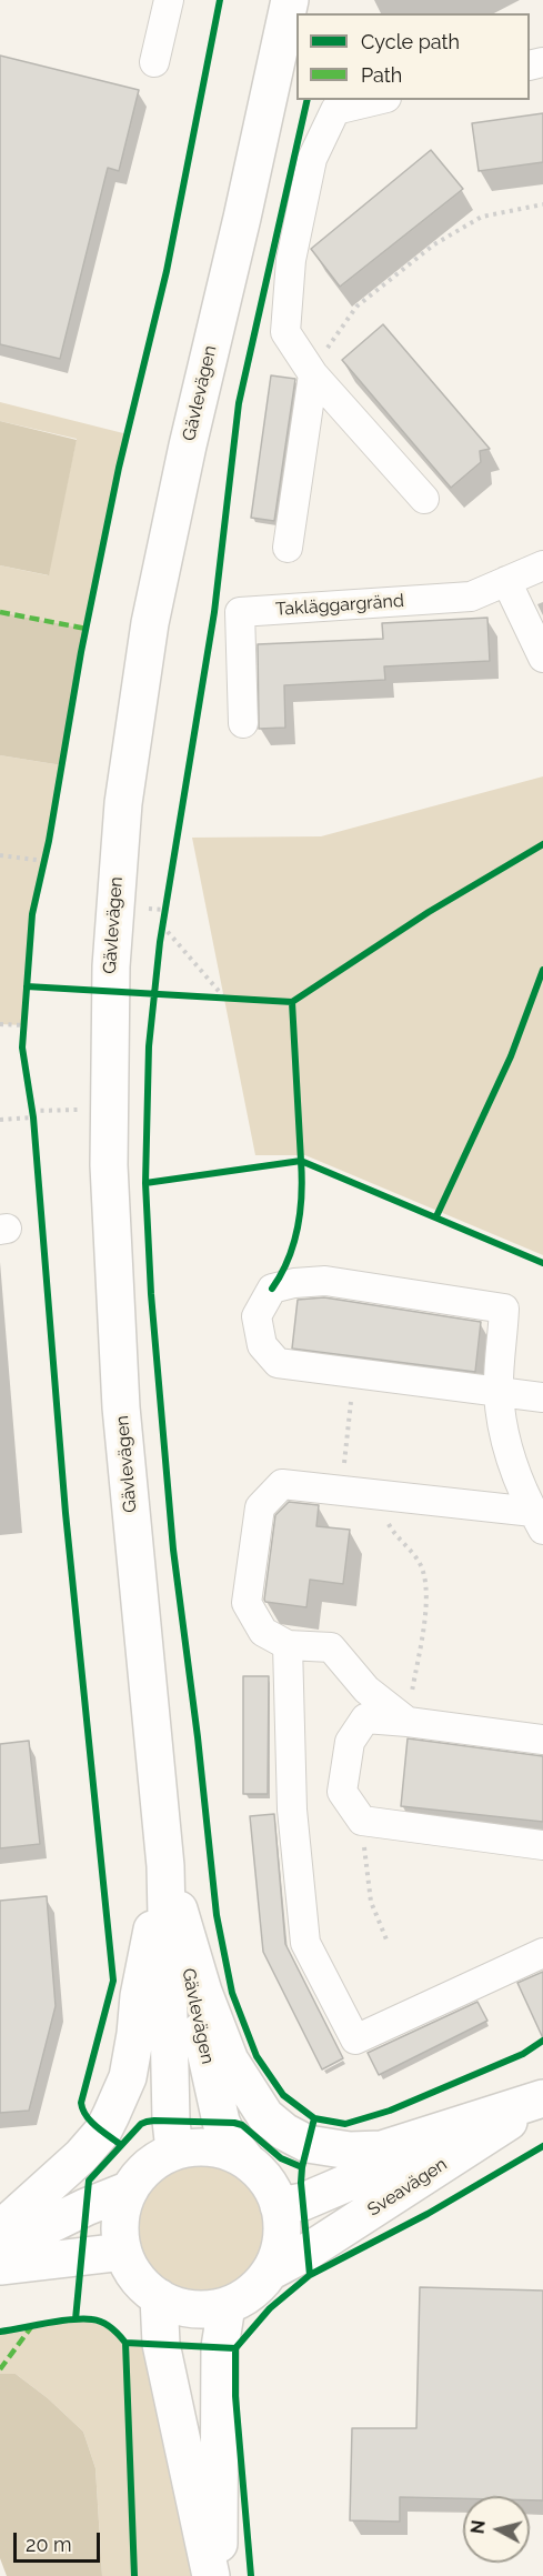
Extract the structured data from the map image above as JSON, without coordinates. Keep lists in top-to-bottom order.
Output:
{
  "streets": {
    "main road": ["Gävlevägen", "Sveavägen"],
    "street": ["Takläggargränd"]
  },
  "crossings": [
    ["Gävlevägen", "Sveavägen"]
  ],
  "legend": ["Cycle path", "Path"],
  "scale_bar": "20 m",
  "north": "left"
}
